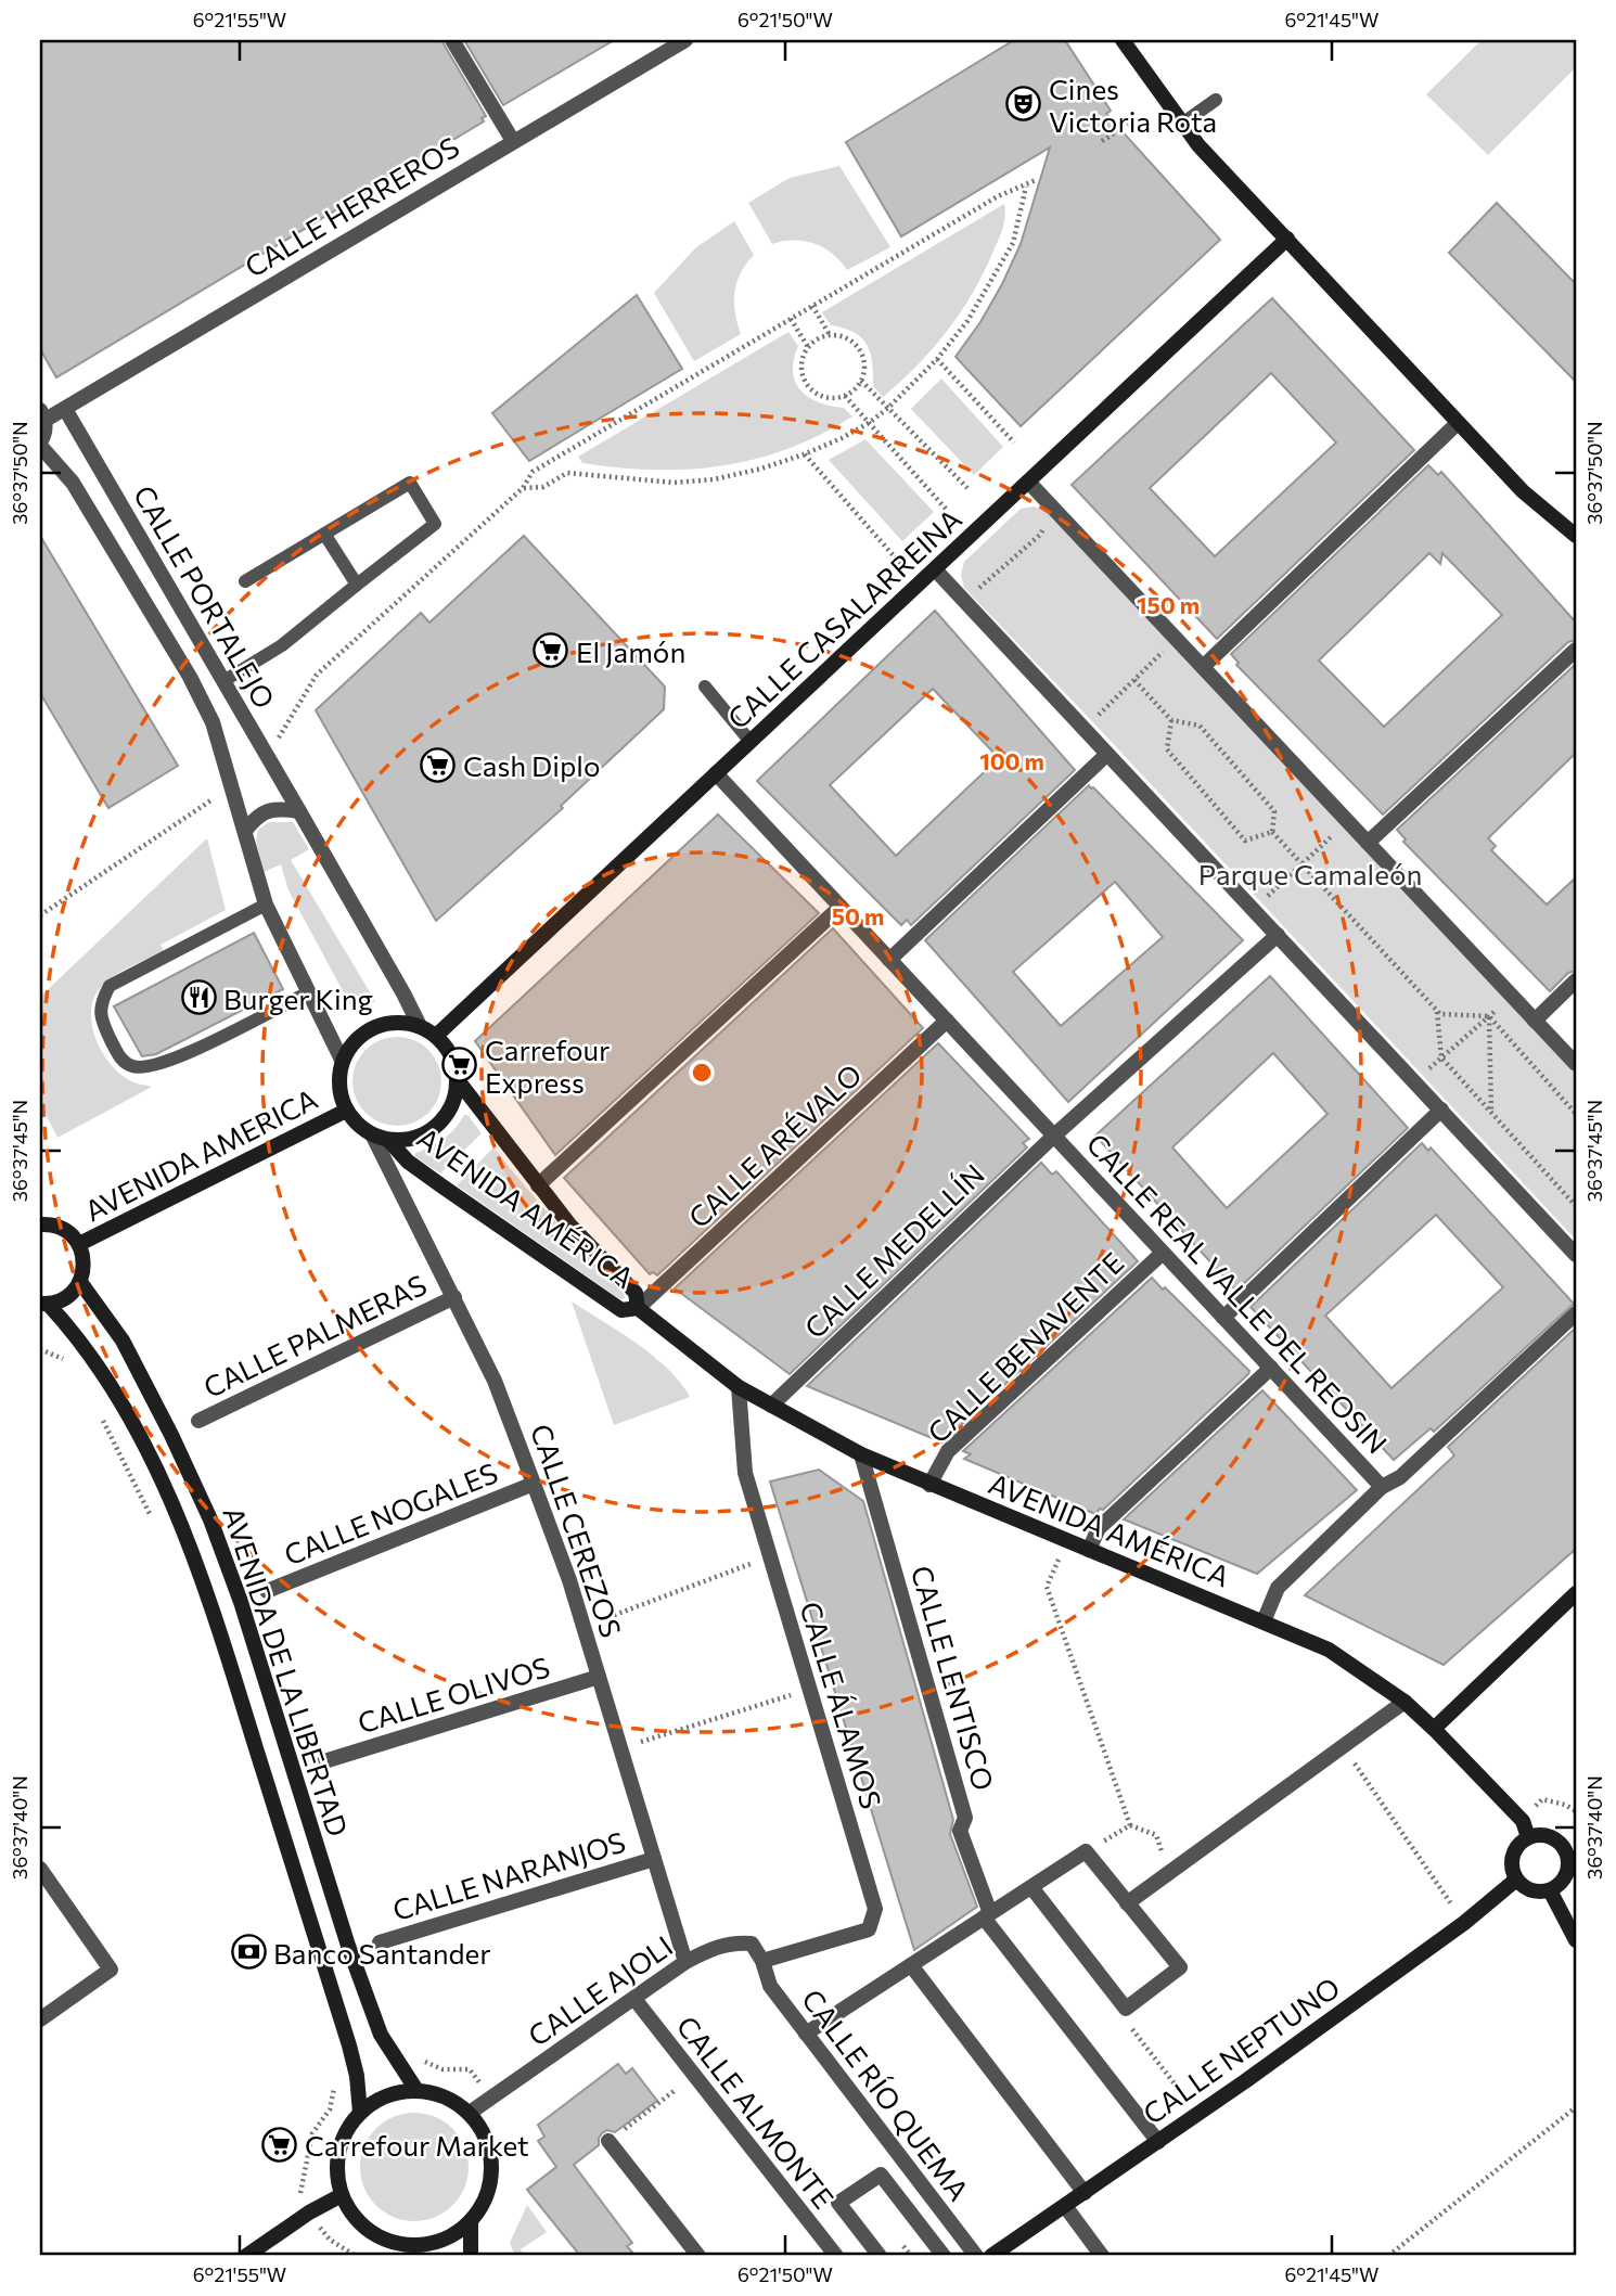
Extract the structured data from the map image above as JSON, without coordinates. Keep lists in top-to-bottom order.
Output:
{
  "streets": {
    "street": [
      "CALLE HERREROS",
      "CALLE PORTALEJO",
      "CALLE CASALARREINA",
      "CALLE ARÉVALO",
      "AVENIDA AMERICA",
      "AVENIDA AMÉRICA",
      "CALLE MEDELLÍN",
      "CALLE REAL VALLE DEL REOSIN",
      "CALLE PALMERAS",
      "CALLE BENAVENTE",
      "CALLE NOGALES",
      "CALLE CEREZOS",
      "AVENIDA DE LA LIBERTAD",
      "CALLE LENTISCO",
      "CALLE OLIVOS",
      "CALLE ÁLAMOS",
      "CALLE NARANJOS",
      "CALLE AJOLI",
      "CALLE NEPTUNO",
      "CALLE RÍO QUEMA",
      "CALLE ALMONTE"
    ]
  },
  "crossings": [
    ["CALLE HERREROS", "CALLE PORTALEJO"],
    ["CALLE PORTALEJO", "CALLE CASALARREINA"],
    ["CALLE PORTALEJO", "AVENIDA AMERICA"],
    ["CALLE PORTALEJO", "AVENIDA AMÉRICA"],
    ["CALLE PORTALEJO", "CALLE CEREZOS"],
    ["CALLE CASALARREINA", "AVENIDA AMERICA"],
    ["CALLE CASALARREINA", "AVENIDA AMÉRICA"],
    ["CALLE CASALARREINA", "CALLE REAL VALLE DEL REOSIN"],
    ["CALLE CASALARREINA", "CALLE CEREZOS"],
    ["CALLE ARÉVALO", "AVENIDA AMÉRICA"],
    ["CALLE ARÉVALO", "CALLE REAL VALLE DEL REOSIN"],
    ["AVENIDA AMERICA", "AVENIDA AMÉRICA"],
    ["AVENIDA AMERICA", "CALLE CEREZOS"],
    ["AVENIDA AMÉRICA", "CALLE MEDELLÍN"],
    ["AVENIDA AMÉRICA", "CALLE BENAVENTE"],
    ["AVENIDA AMÉRICA", "CALLE CEREZOS"],
    ["AVENIDA AMÉRICA", "CALLE LENTISCO"],
    ["AVENIDA AMÉRICA", "CALLE ÁLAMOS"],
    ["AVENIDA AMÉRICA", "CALLE NEPTUNO"],
    ["CALLE MEDELLÍN", "CALLE REAL VALLE DEL REOSIN"],
    ["CALLE REAL VALLE DEL REOSIN", "CALLE BENAVENTE"],
    ["CALLE PALMERAS", "CALLE CEREZOS"],
    ["CALLE NOGALES", "CALLE CEREZOS"],
    ["CALLE CEREZOS", "CALLE OLIVOS"],
    ["CALLE CEREZOS", "CALLE NARANJOS"],
    ["CALLE CEREZOS", "CALLE AJOLI"],
    ["AVENIDA DE LA LIBERTAD", "CALLE AJOLI"],
    ["CALLE LENTISCO", "CALLE NEPTUNO"],
    ["CALLE ÁLAMOS", "CALLE AJOLI"],
    ["CALLE ÁLAMOS", "CALLE RÍO QUEMA"],
    ["CALLE AJOLI", "CALLE RÍO QUEMA"],
    ["CALLE AJOLI", "CALLE ALMONTE"]
  ],
  "parks": ["Parque Camaleón"],
  "places": {
    "theatre": ["Cines Victoria Rota"],
    "supermarket": [
      "El Jamón",
      "Cash Diplo",
      "Carrefour Express",
      "Carrefour Market"
    ],
    "restaurant": ["Burger King"],
    "bank": ["Banco Santander"]
  },
  "coordinates": [
    "6°21'55\"W",
    "6°21'50\"W",
    "6°21'45\"W",
    "36°37'50\"N",
    "36°37'45\"N",
    "36°37'40\"N"
  ],
  "rings": ["150 m", "100 m", "50 m"]
}
